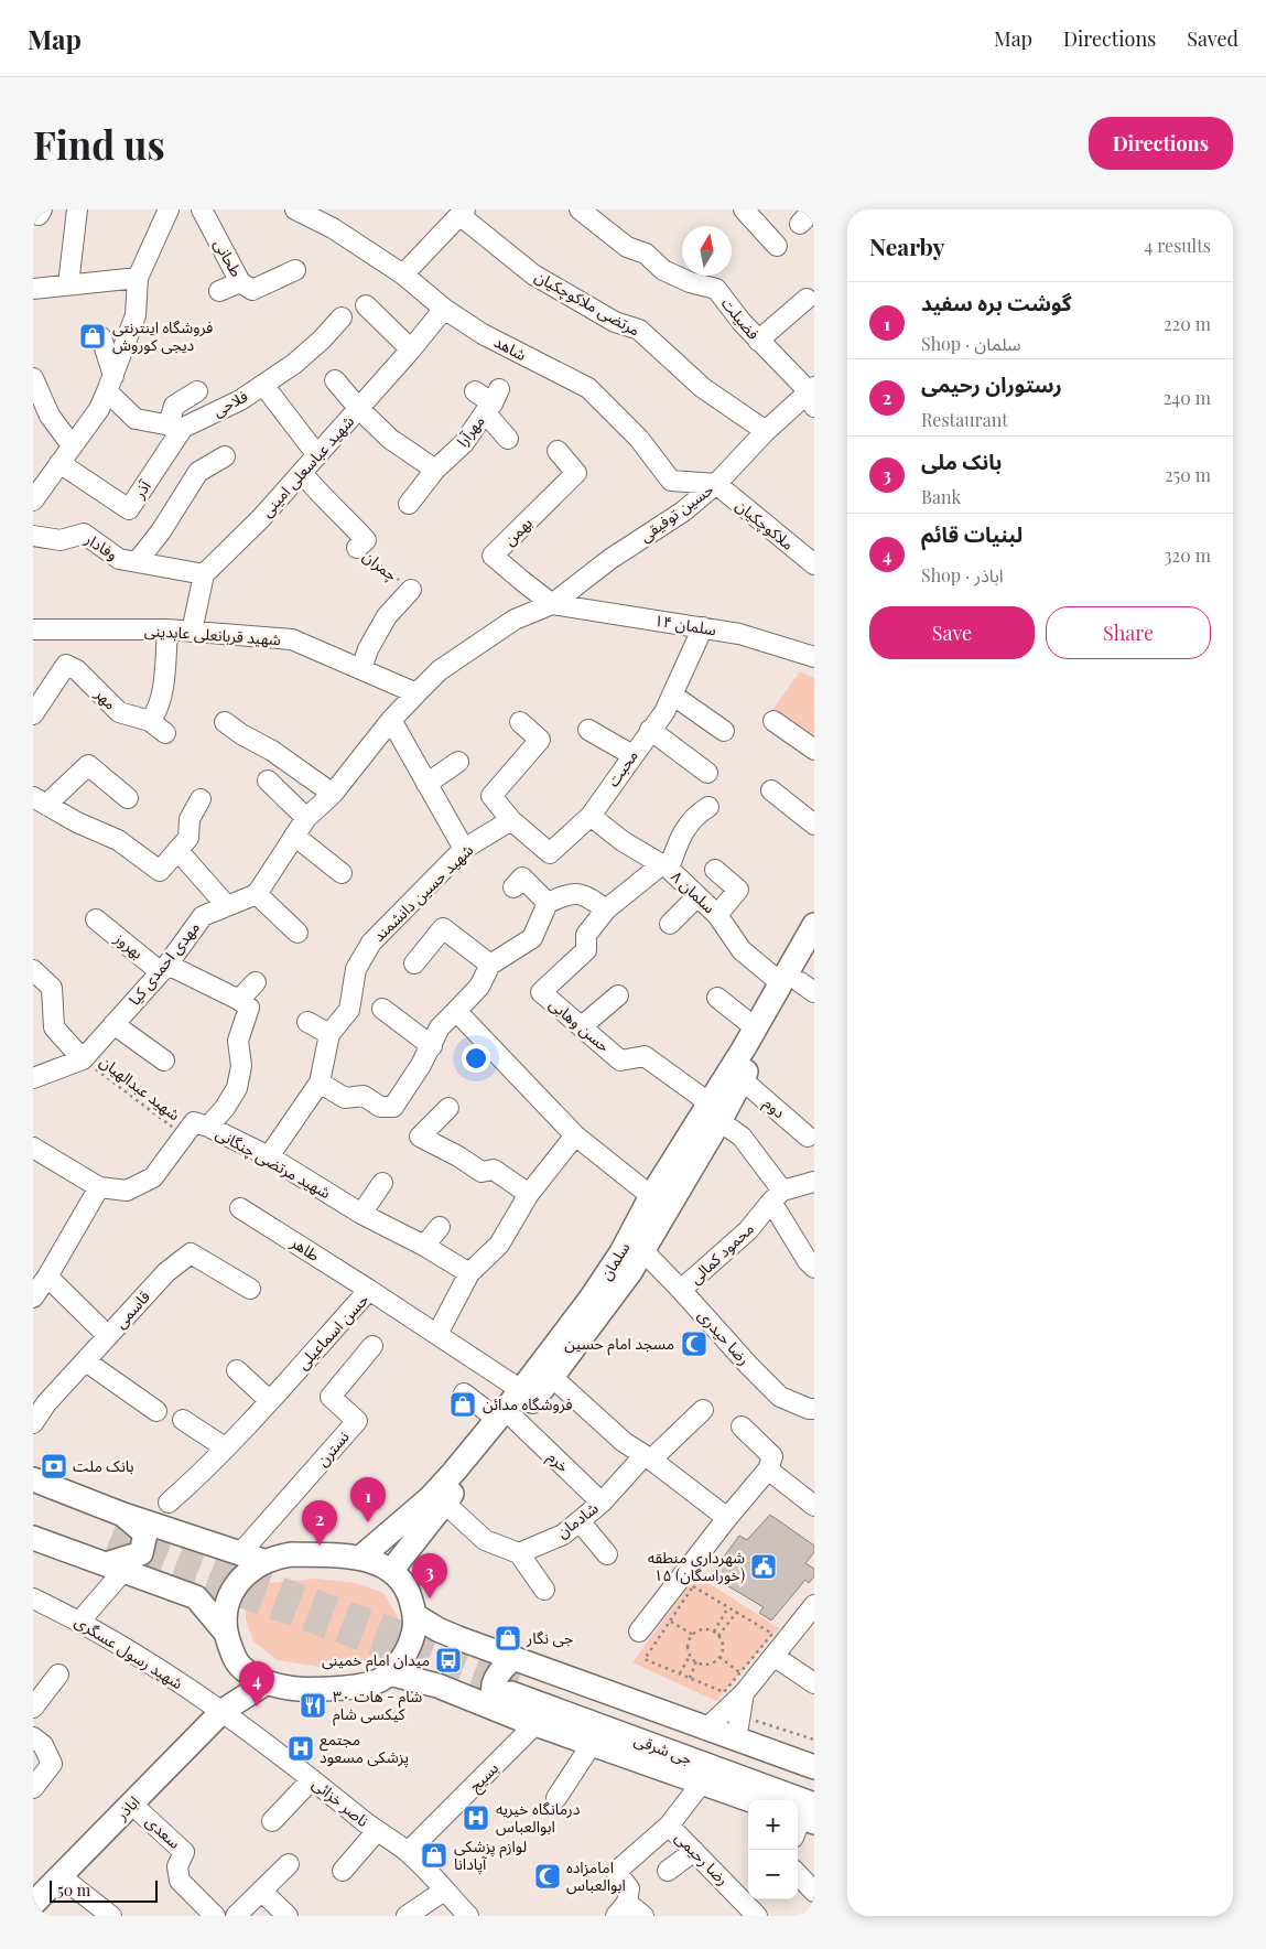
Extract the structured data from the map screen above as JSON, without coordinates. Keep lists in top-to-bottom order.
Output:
{
  "streets": {
    "main road": ["سلمان", "جی شرقی", "اباذر"],
    "street": [
      "طحانی",
      "مرتضی ملاکوچکیان",
      "فضیلت",
      "شاهد",
      "فلاحی",
      "مهرآرا",
      "شهید عباسعلی امینی",
      "آذر",
      "حسین توفیقی",
      "ملاکوچکیان",
      "بهمن",
      "وفادار",
      "چمران",
      "سلمان ۱۴",
      "شهید قربانعلی عابدینی",
      "مهر",
      "محبت",
      "سلمان ۸",
      "شهید حسین دانشمند",
      "بهروز",
      "مهدی احمدی کیا",
      "حسن وهابی",
      "دوم",
      "شهید مرتضی چنگانی",
      "طاهر",
      "محمود کمالی",
      "قاسمی",
      "حسن اسماعیلی",
      "رضا حیدری",
      "نسترن",
      "خرم",
      "شادمان",
      "شهید رسول عسگری",
      "بسیج",
      "ناصر خزائی",
      "سعدی",
      "رضا رحیمی"
    ],
    "path": ["شهید عبدالهیان"]
  },
  "crossings": [
    ["مرتضی ملاکوچکیان", "حسین توفیقی"],
    ["فضیلت", "حسین توفیقی"],
    ["شاهد", "شهید عباسعلی امینی"],
    ["شاهد", "حسین توفیقی"],
    ["شاهد", "ملاکوچکیان"],
    ["فلاحی", "آذر"],
    ["شهید عباسعلی امینی", "وفادار"],
    ["شهید عباسعلی امینی", "چمران"],
    ["حسین توفیقی", "ملاکوچکیان"],
    ["حسین توفیقی", "بهمن"],
    ["حسین توفیقی", "سلمان ۱۴"],
    ["بهمن", "سلمان ۱۴"],
    ["چمران", "شهید قربانعلی عابدینی"],
    ["سلمان ۱۴", "محبت"],
    ["محبت", "سلمان ۸"],
    ["محبت", "شهید حسین دانشمند"],
    ["سلمان ۸", "سلمان"],
    ["شهید حسین دانشمند", "شهید مرتضی چنگانی"],
    ["بهروز", "مهدی احمدی کیا"],
    ["مهدی احمدی کیا", "شهید عبدالهیان"],
    ["حسن وهابی", "سلمان"],
    ["شهید عبدالهیان", "شهید مرتضی چنگانی"],
    ["دوم", "سلمان"],
    ["طاهر", "حسن اسماعیلی"],
    ["محمود کمالی", "رضا حیدری"],
    ["سلمان", "حسن اسماعیلی"],
    ["سلمان", "رضا حیدری"],
    ["سلمان", "خرم"],
    ["سلمان", "اباذر"],
    ["خرم", "شادمان"],
    ["شهید رسول عسگری", "ناصر خزائی"],
    ["شهید رسول عسگری", "اباذر"],
    ["بسیج", "ناصر خزائی"],
    ["ناصر خزائی", "اباذر"],
    ["اباذر", "سعدی"]
  ],
  "places": {
    "shop": [
      "فروشگاه اینترنتی دیجی کوروش",
      "فروشگاه مدائن",
      "جی نگار",
      "لوازم پزشکی آپادانا"
    ],
    "mosque": ["مسجد امام حسین", "امامزاده ابوالعباس"],
    "bank": ["بانک ملت"],
    "public building": ["شهرداری منطقه ۱۵ (خوراسگان)"],
    "bus stop": ["میدان امام خمینی"],
    "restaurant": ["۳۰ شام - هات کیکسی شام"],
    "hospital": ["مجتمع پزشکی مسعود", "درمانگاه خیریه ابوالعباس"]
  },
  "scale_bar": "50 m",
  "north": "top",
  "page": {
    "header": "Map",
    "nav": ["Map", "Directions", "Saved"],
    "buttons": [
      "Directions",
      ["Save", "Share"]
    ],
    "title": "Find us",
    "heading": ["Nearby", "4 results"],
    "list": [
      {
        "mark": "1",
        "name": "گوشت بره سفید",
        "note": "Shop · سلمان",
        "value": "220 m"
      },
      {
        "mark": "2",
        "name": "رستوران رحیمی",
        "note": "Restaurant",
        "value": "240 m"
      },
      {
        "mark": "3",
        "name": "بانک ملی",
        "note": "Bank",
        "value": "250 m"
      },
      {
        "mark": "4",
        "name": "لبنیات قائم",
        "note": "Shop · اباذر",
        "value": "320 m"
      }
    ],
    "pins": [
      "1",
      "2",
      "3",
      "4"
    ],
    "map_buttons": ["+", "−"],
    "scale": "50 m"
  }
}
